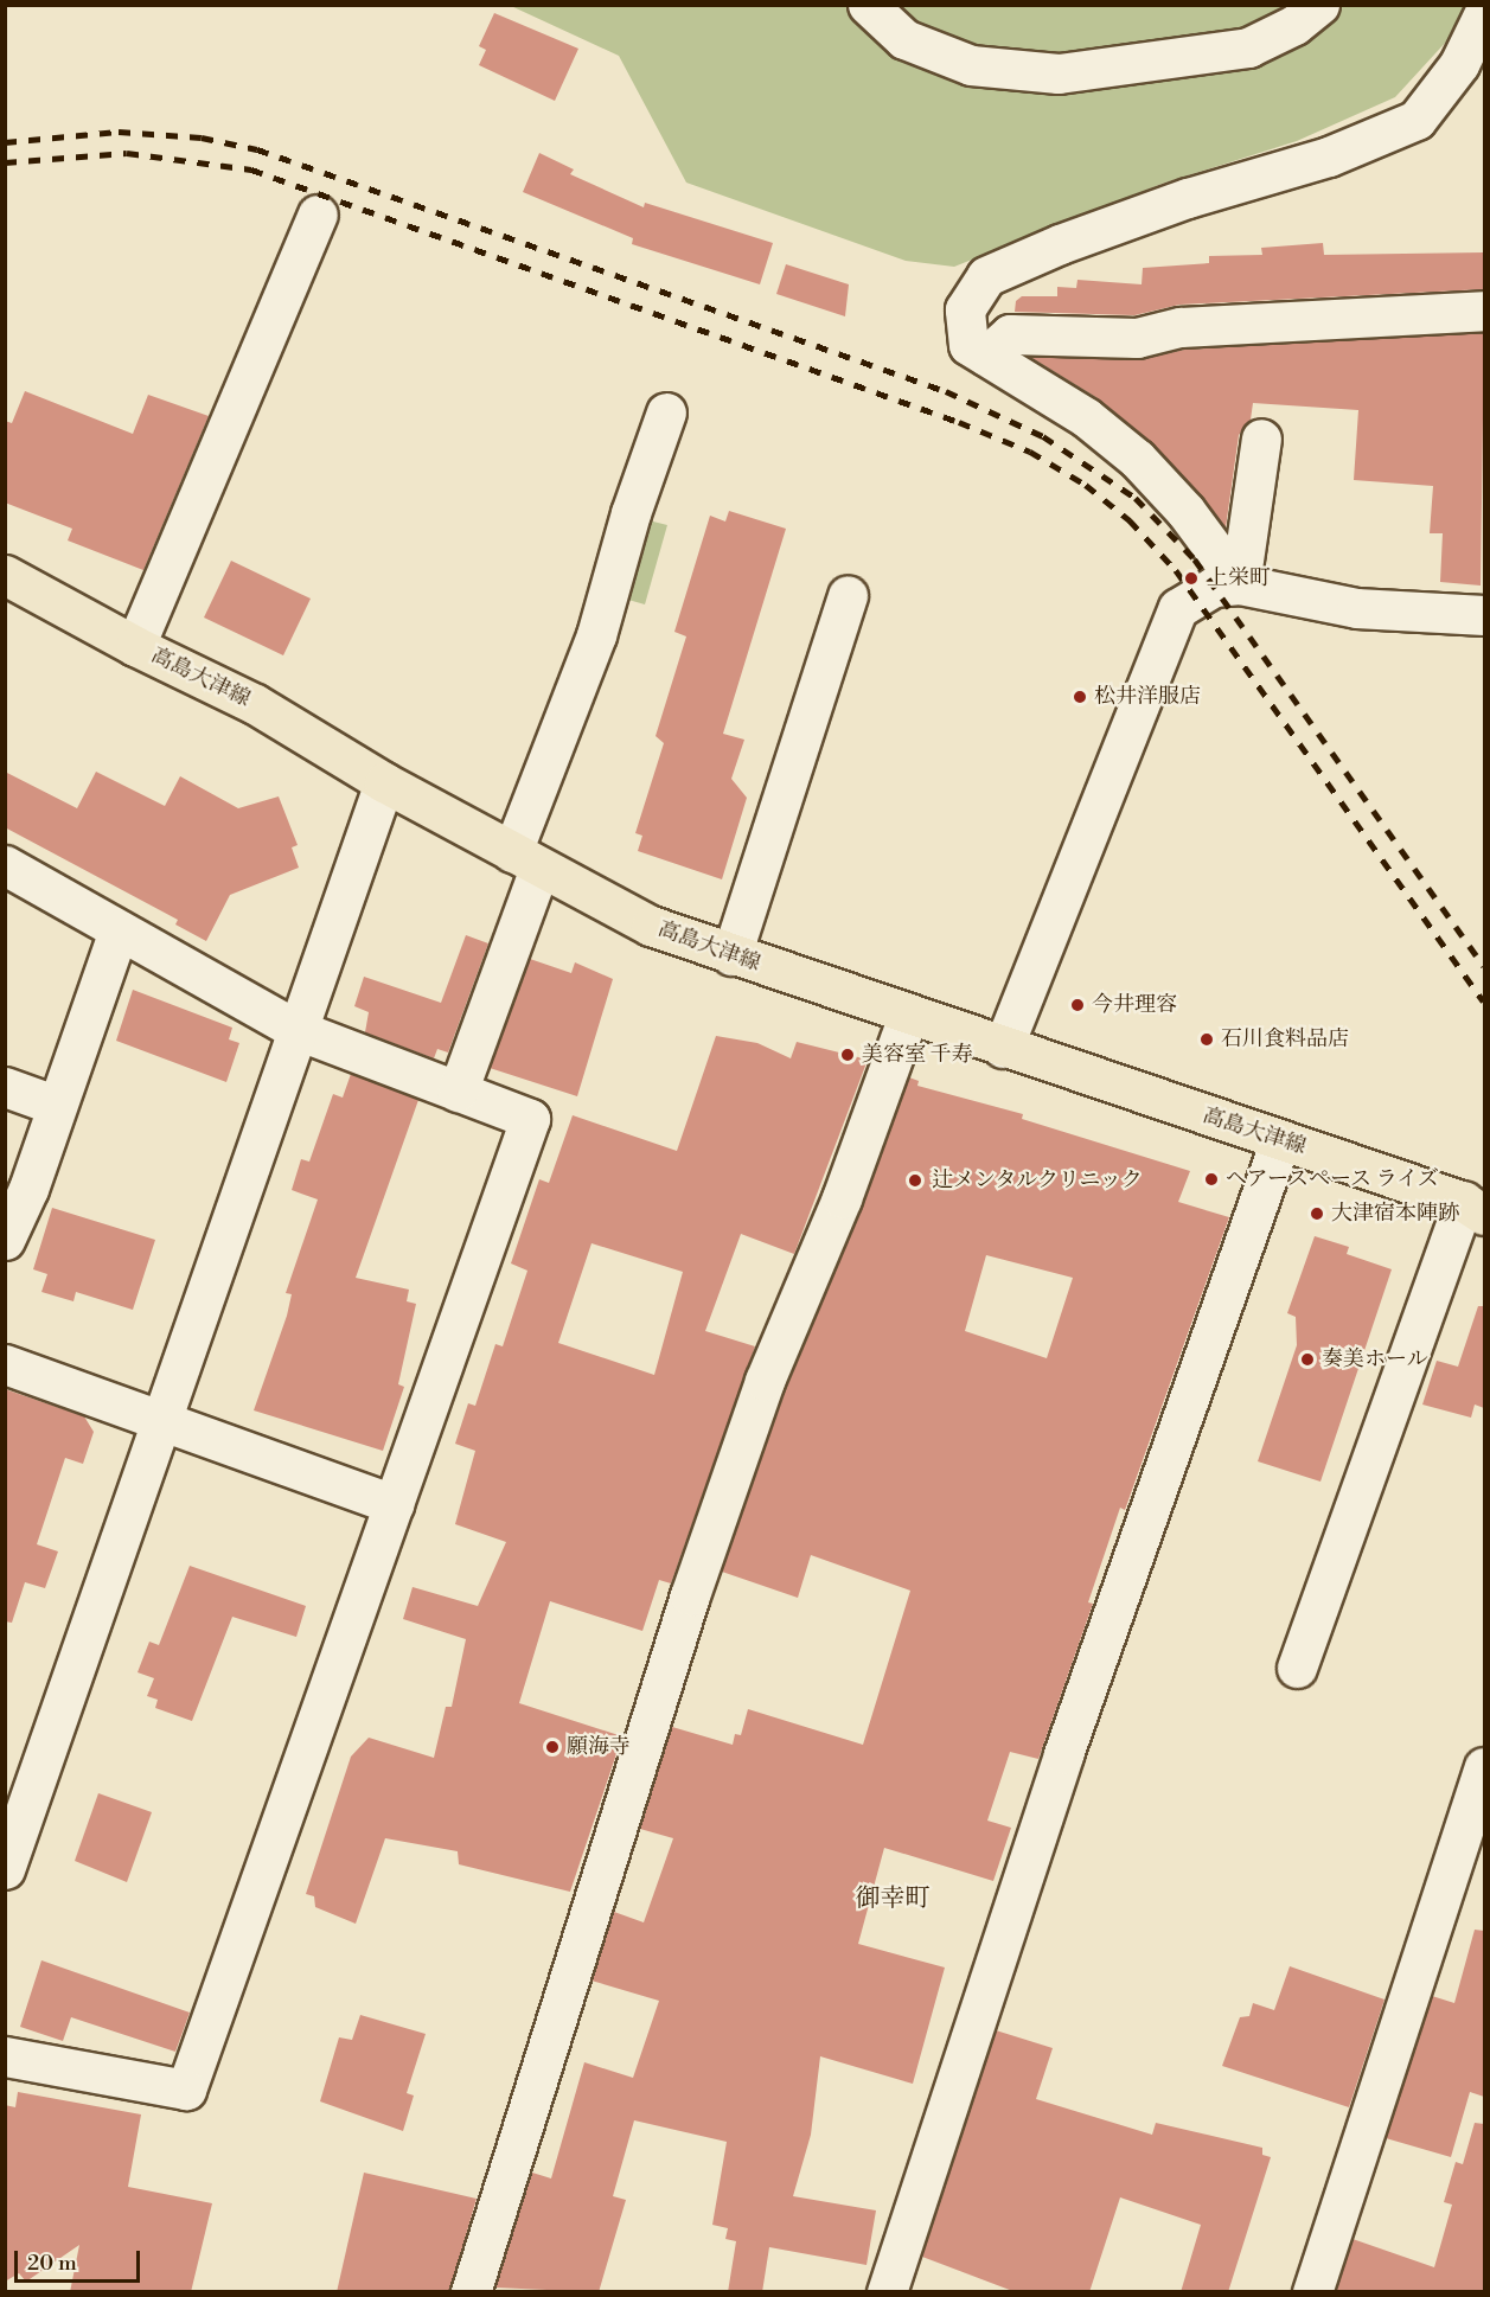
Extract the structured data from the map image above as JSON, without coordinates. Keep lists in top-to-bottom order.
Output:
{
  "streets": {
    "main road": ["高島大津線"]
  },
  "districts": ["御幸町"],
  "places": [
    "上栄町",
    "松井洋服店",
    "今井理容",
    "石川食料品店",
    "美容室 千寿",
    "ヘアースペース ライズ",
    "辻メンタルクリニック",
    "大津宿本陣跡",
    "奏美ホール",
    "願海寺"
  ],
  "scale_bar": "20 m"
}
